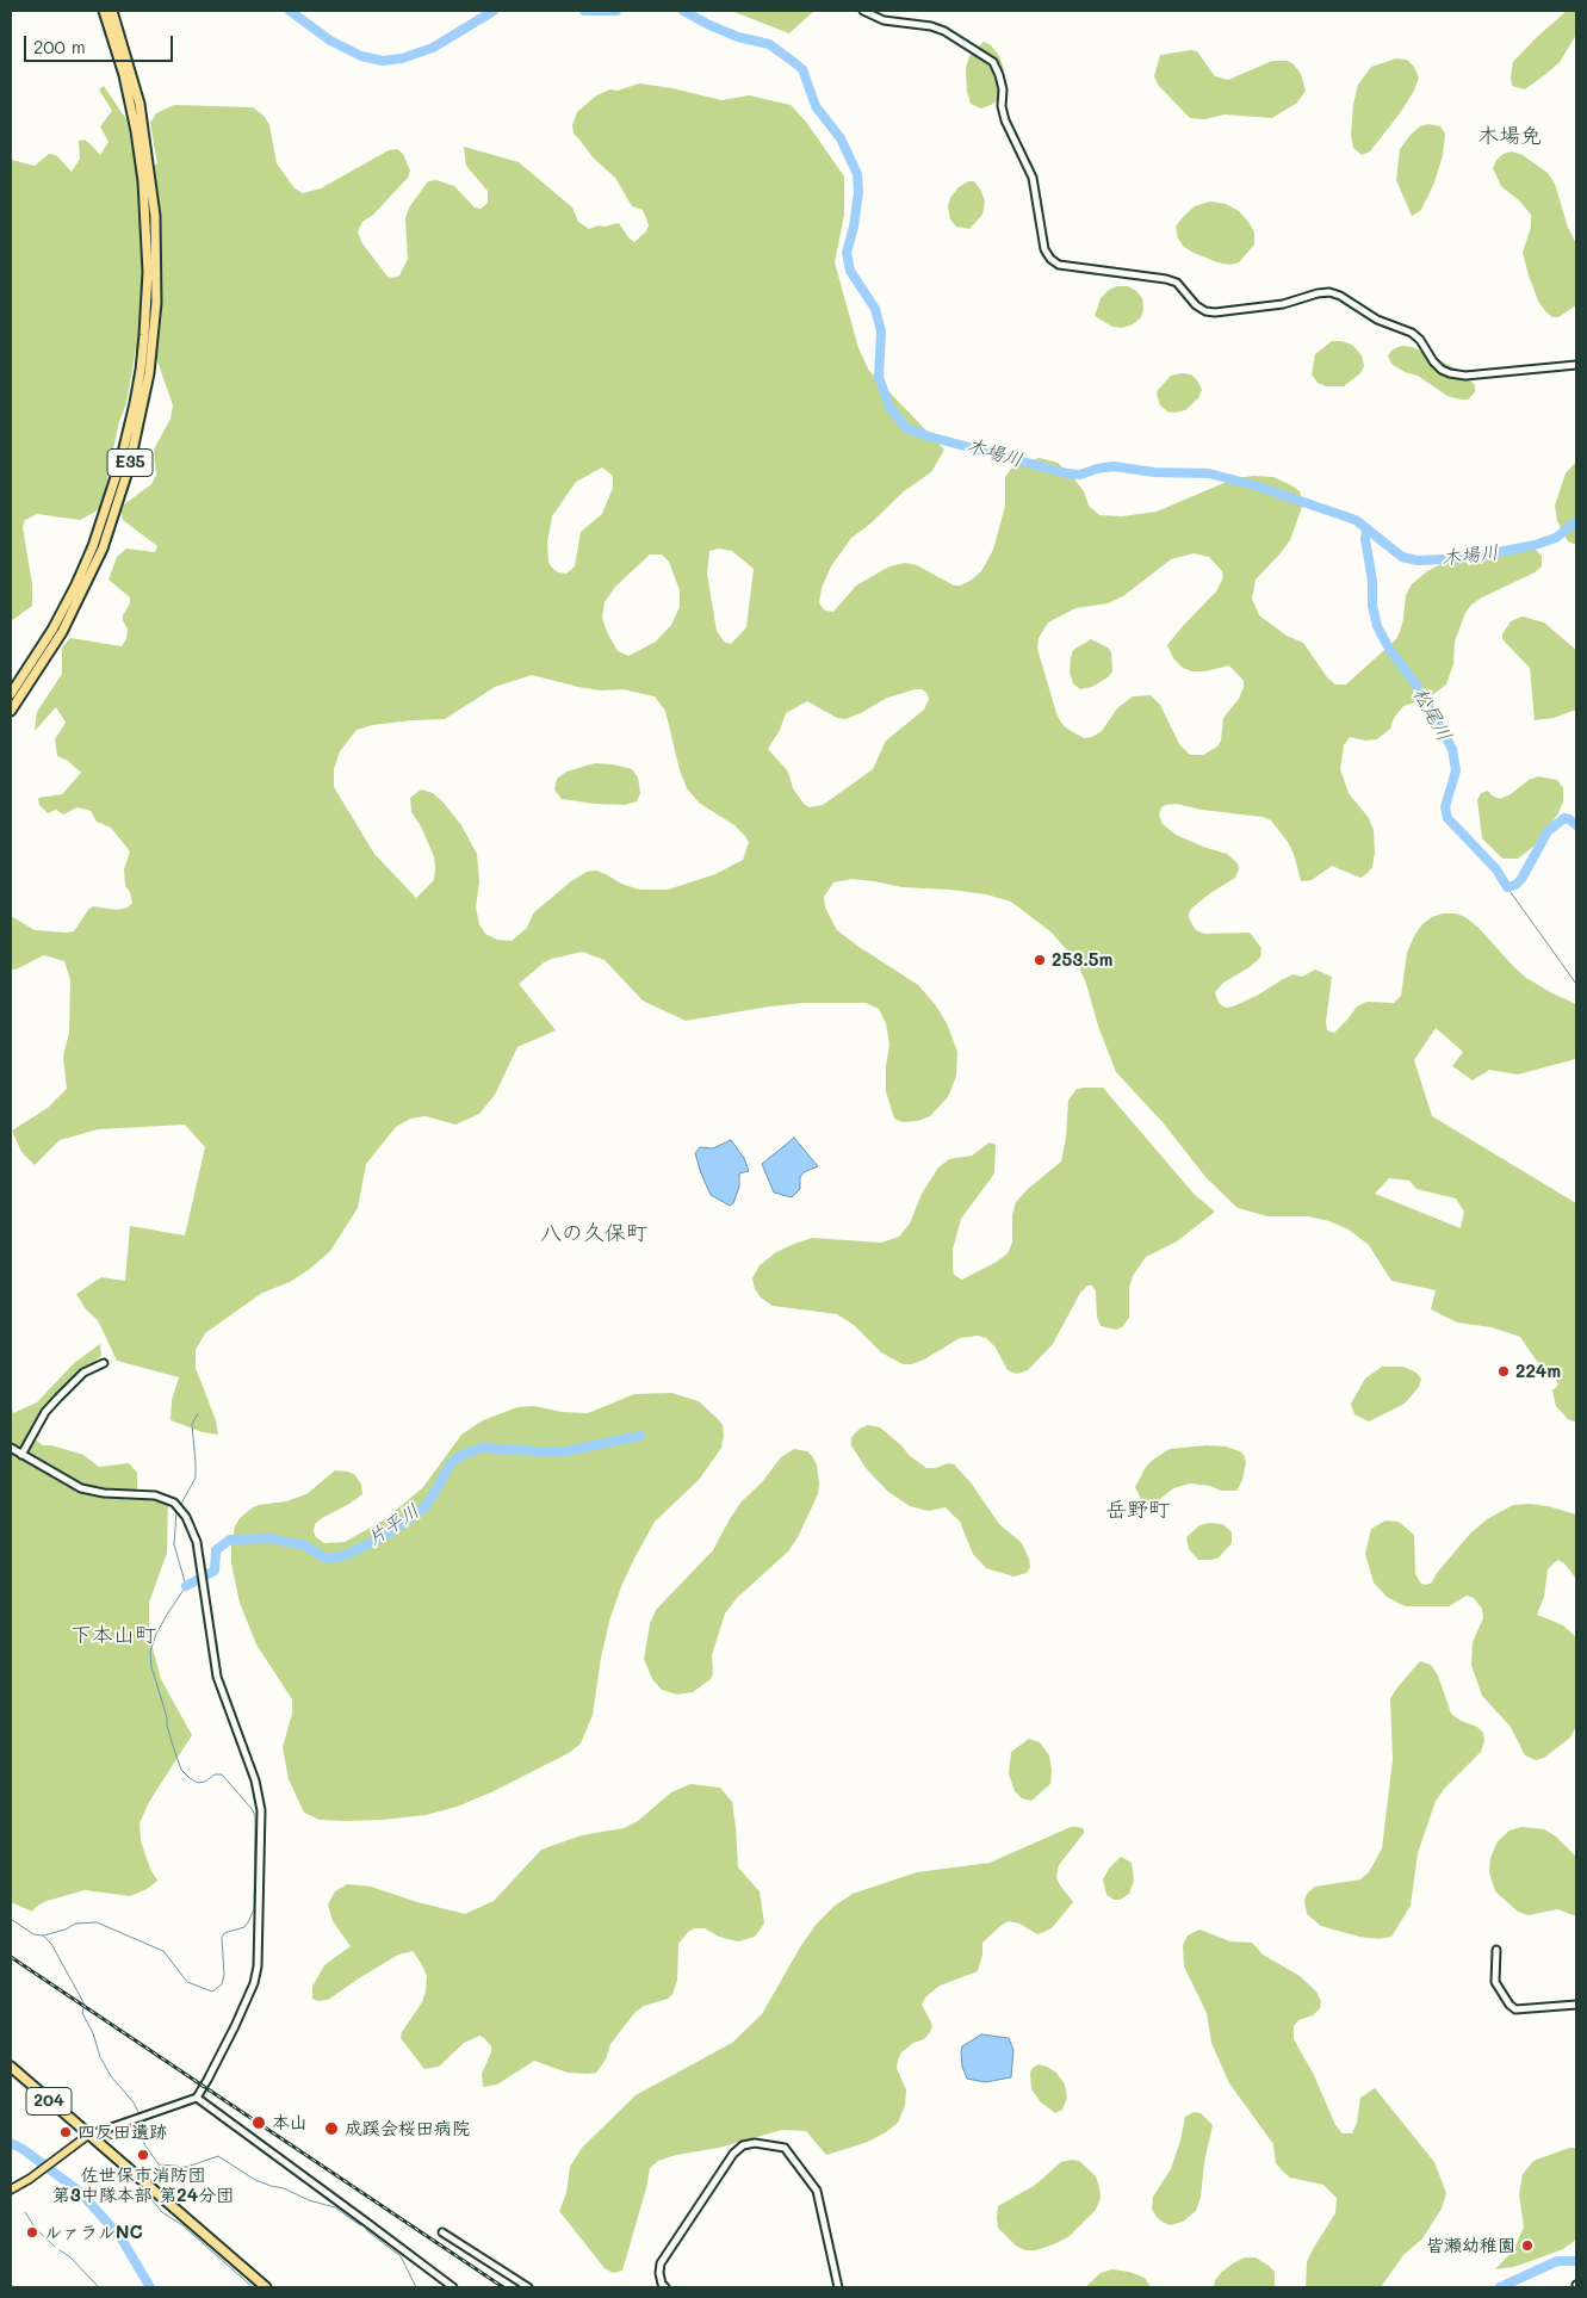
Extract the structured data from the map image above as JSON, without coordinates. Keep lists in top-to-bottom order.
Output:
{
  "streets": {
    "highway": ["E35", "204"]
  },
  "districts": [
    "木場免",
    "八の久保町",
    "岳野町",
    "下本山町"
  ],
  "water": ["木場川", "松尾川", "片平川"],
  "places": [
    "253.5m",
    "224m",
    "本山",
    "成蹊会桜田病院",
    "四反田遺跡",
    "佐世保市消防団 第3中隊本部 第24分団",
    "ルァラルNC",
    "皆瀬幼稚園"
  ],
  "scale_bar": "200 m"
}
